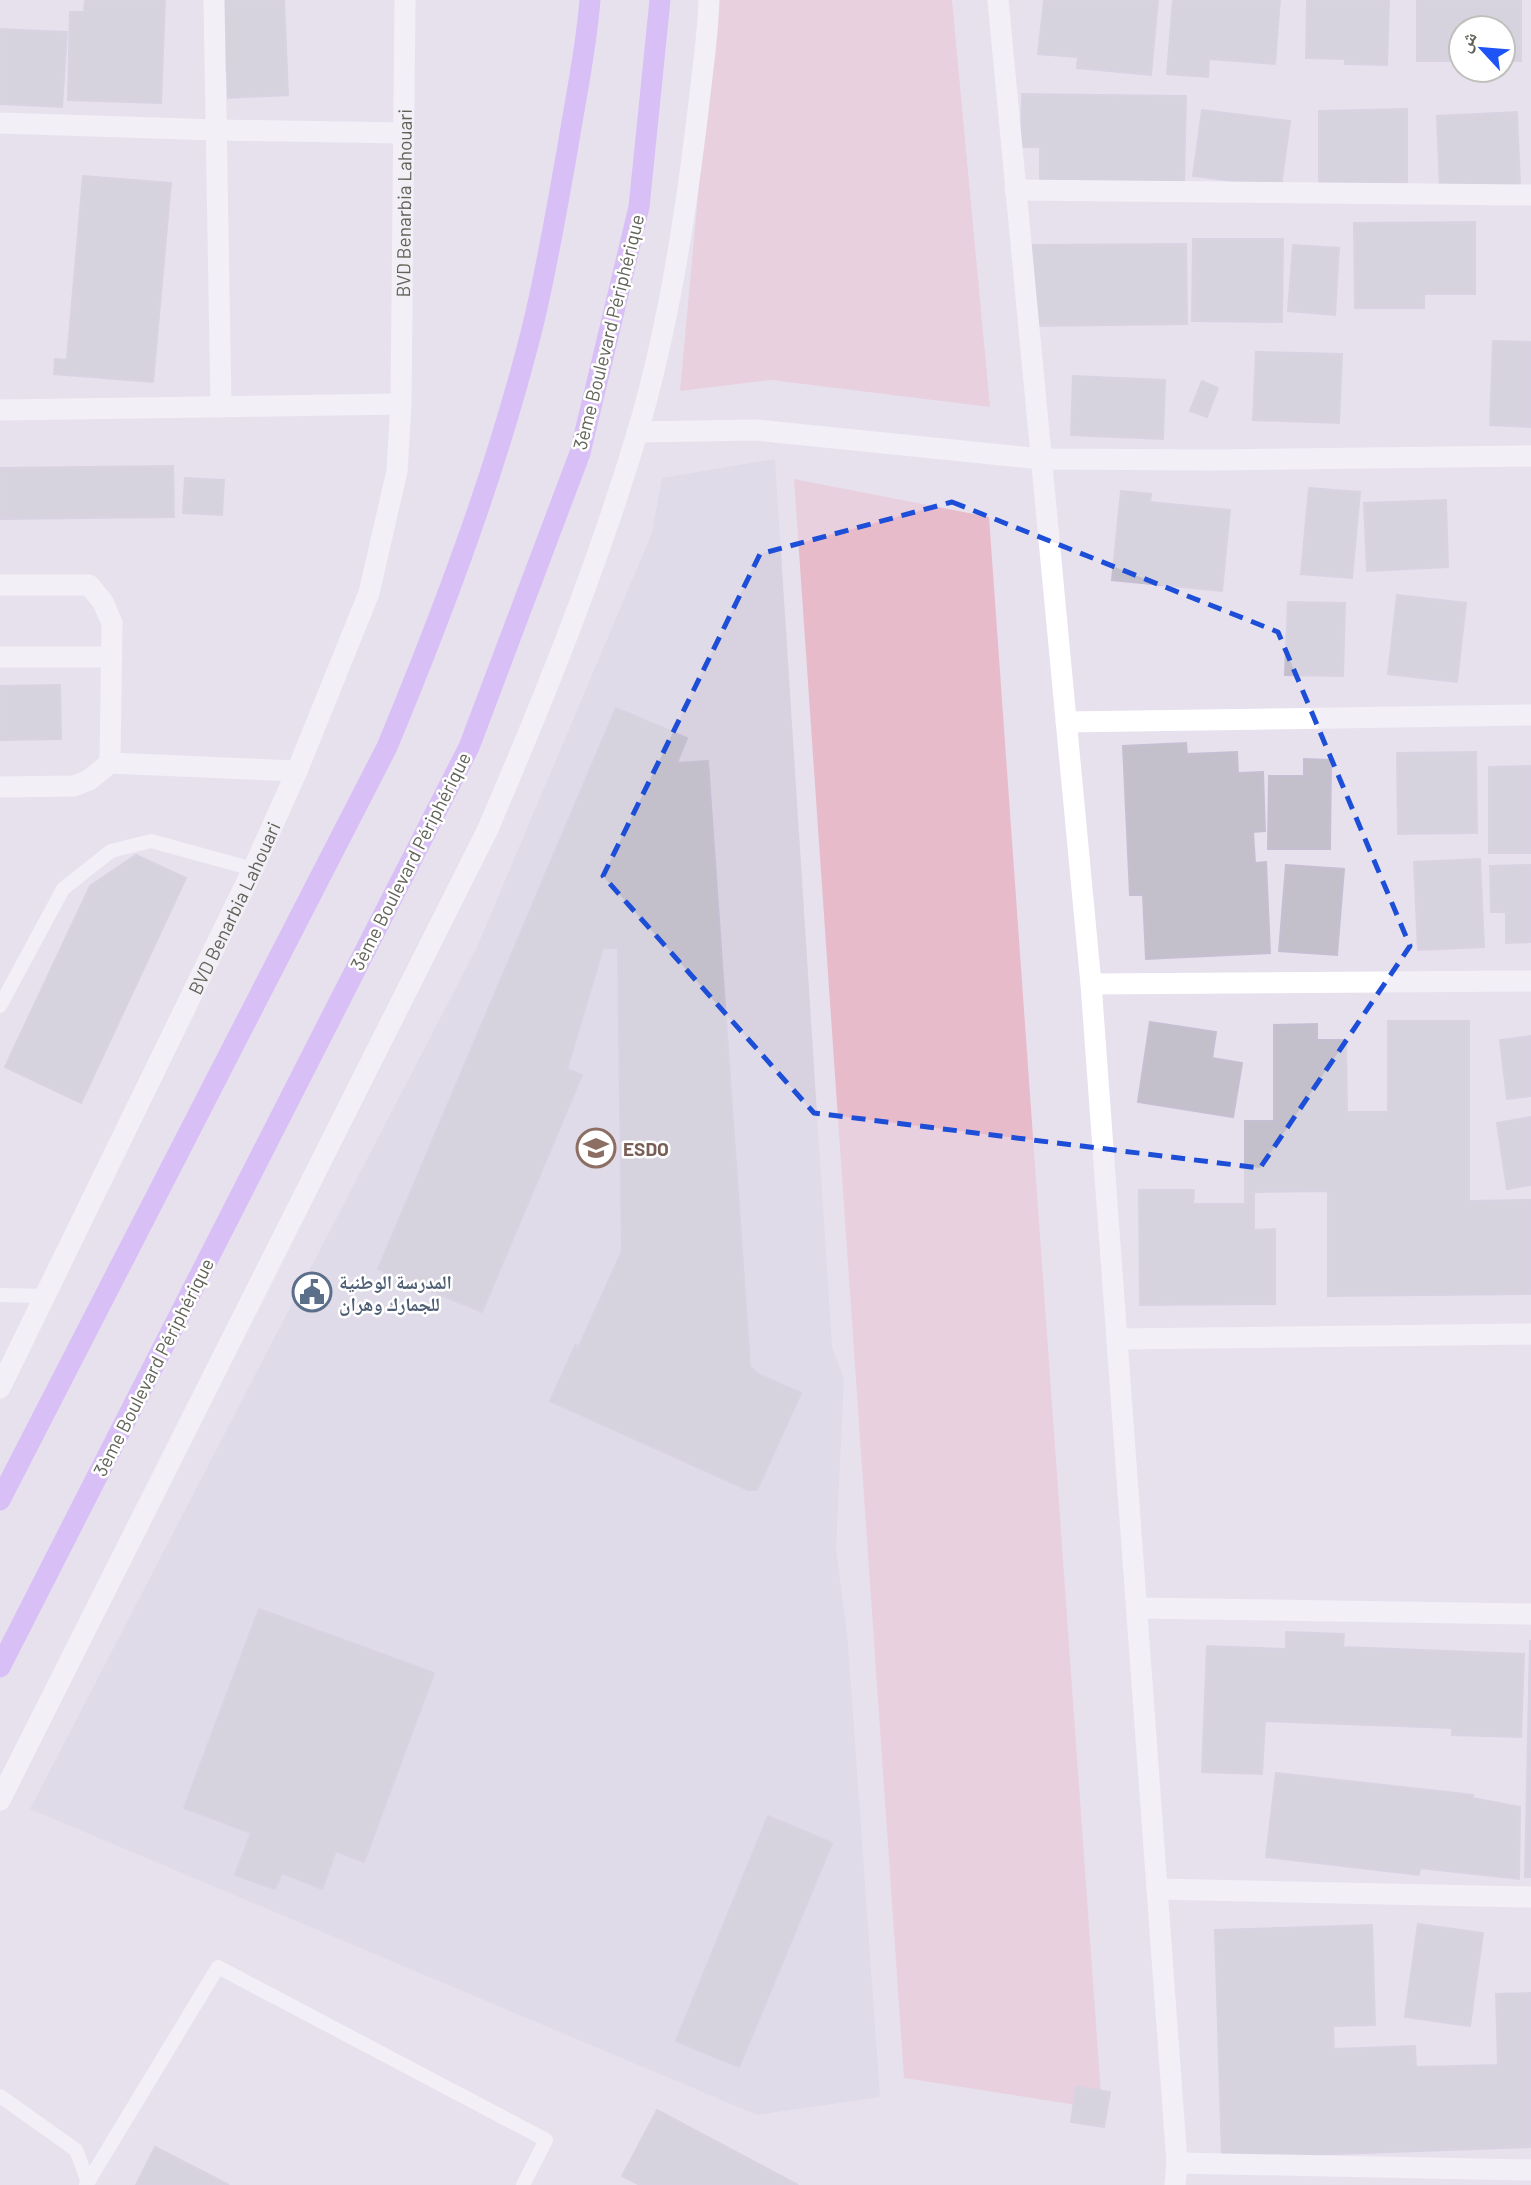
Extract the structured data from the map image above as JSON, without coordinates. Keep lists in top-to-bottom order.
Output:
{
  "streets": {
    "highway": ["3ème Boulevard Périphérique"],
    "street": ["BVD Benarbia Lahouari"]
  },
  "places": {
    "school or university": ["ESDO"],
    "public building": ["المدرسة الوطنية للجمارك وهران"]
  },
  "north": "top left"
}
